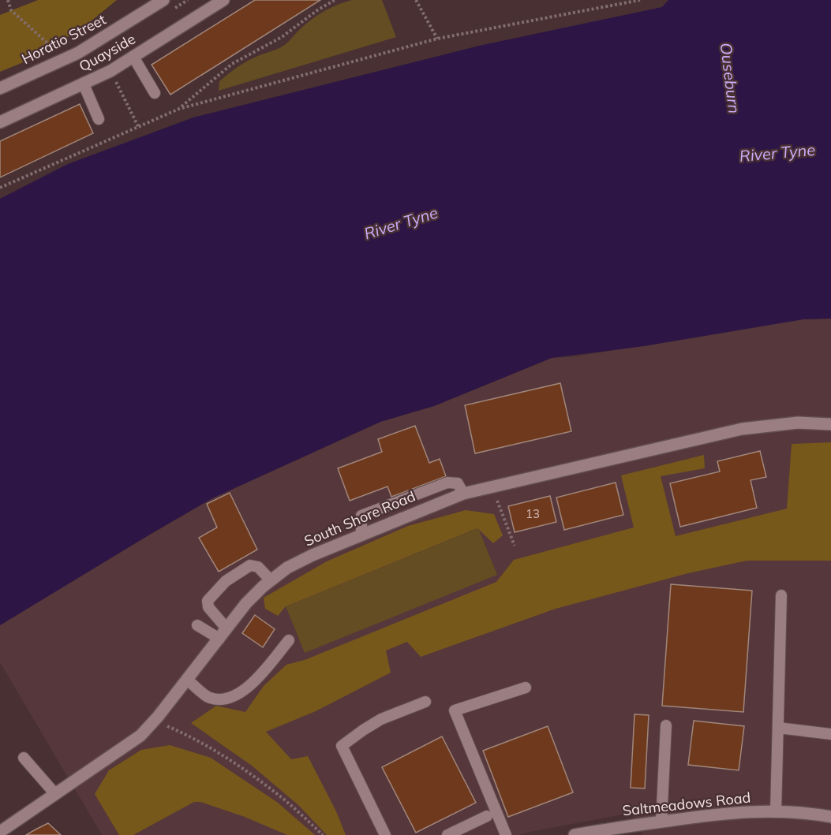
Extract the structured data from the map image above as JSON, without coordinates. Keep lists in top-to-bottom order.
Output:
{
  "streets": {
    "street": [
      "Horatio Street",
      "Quayside",
      "South Shore Road",
      "Saltmeadows Road"
    ]
  },
  "water": ["Ouseburn", "River Tyne"],
  "house_numbers": ["13"]
}
